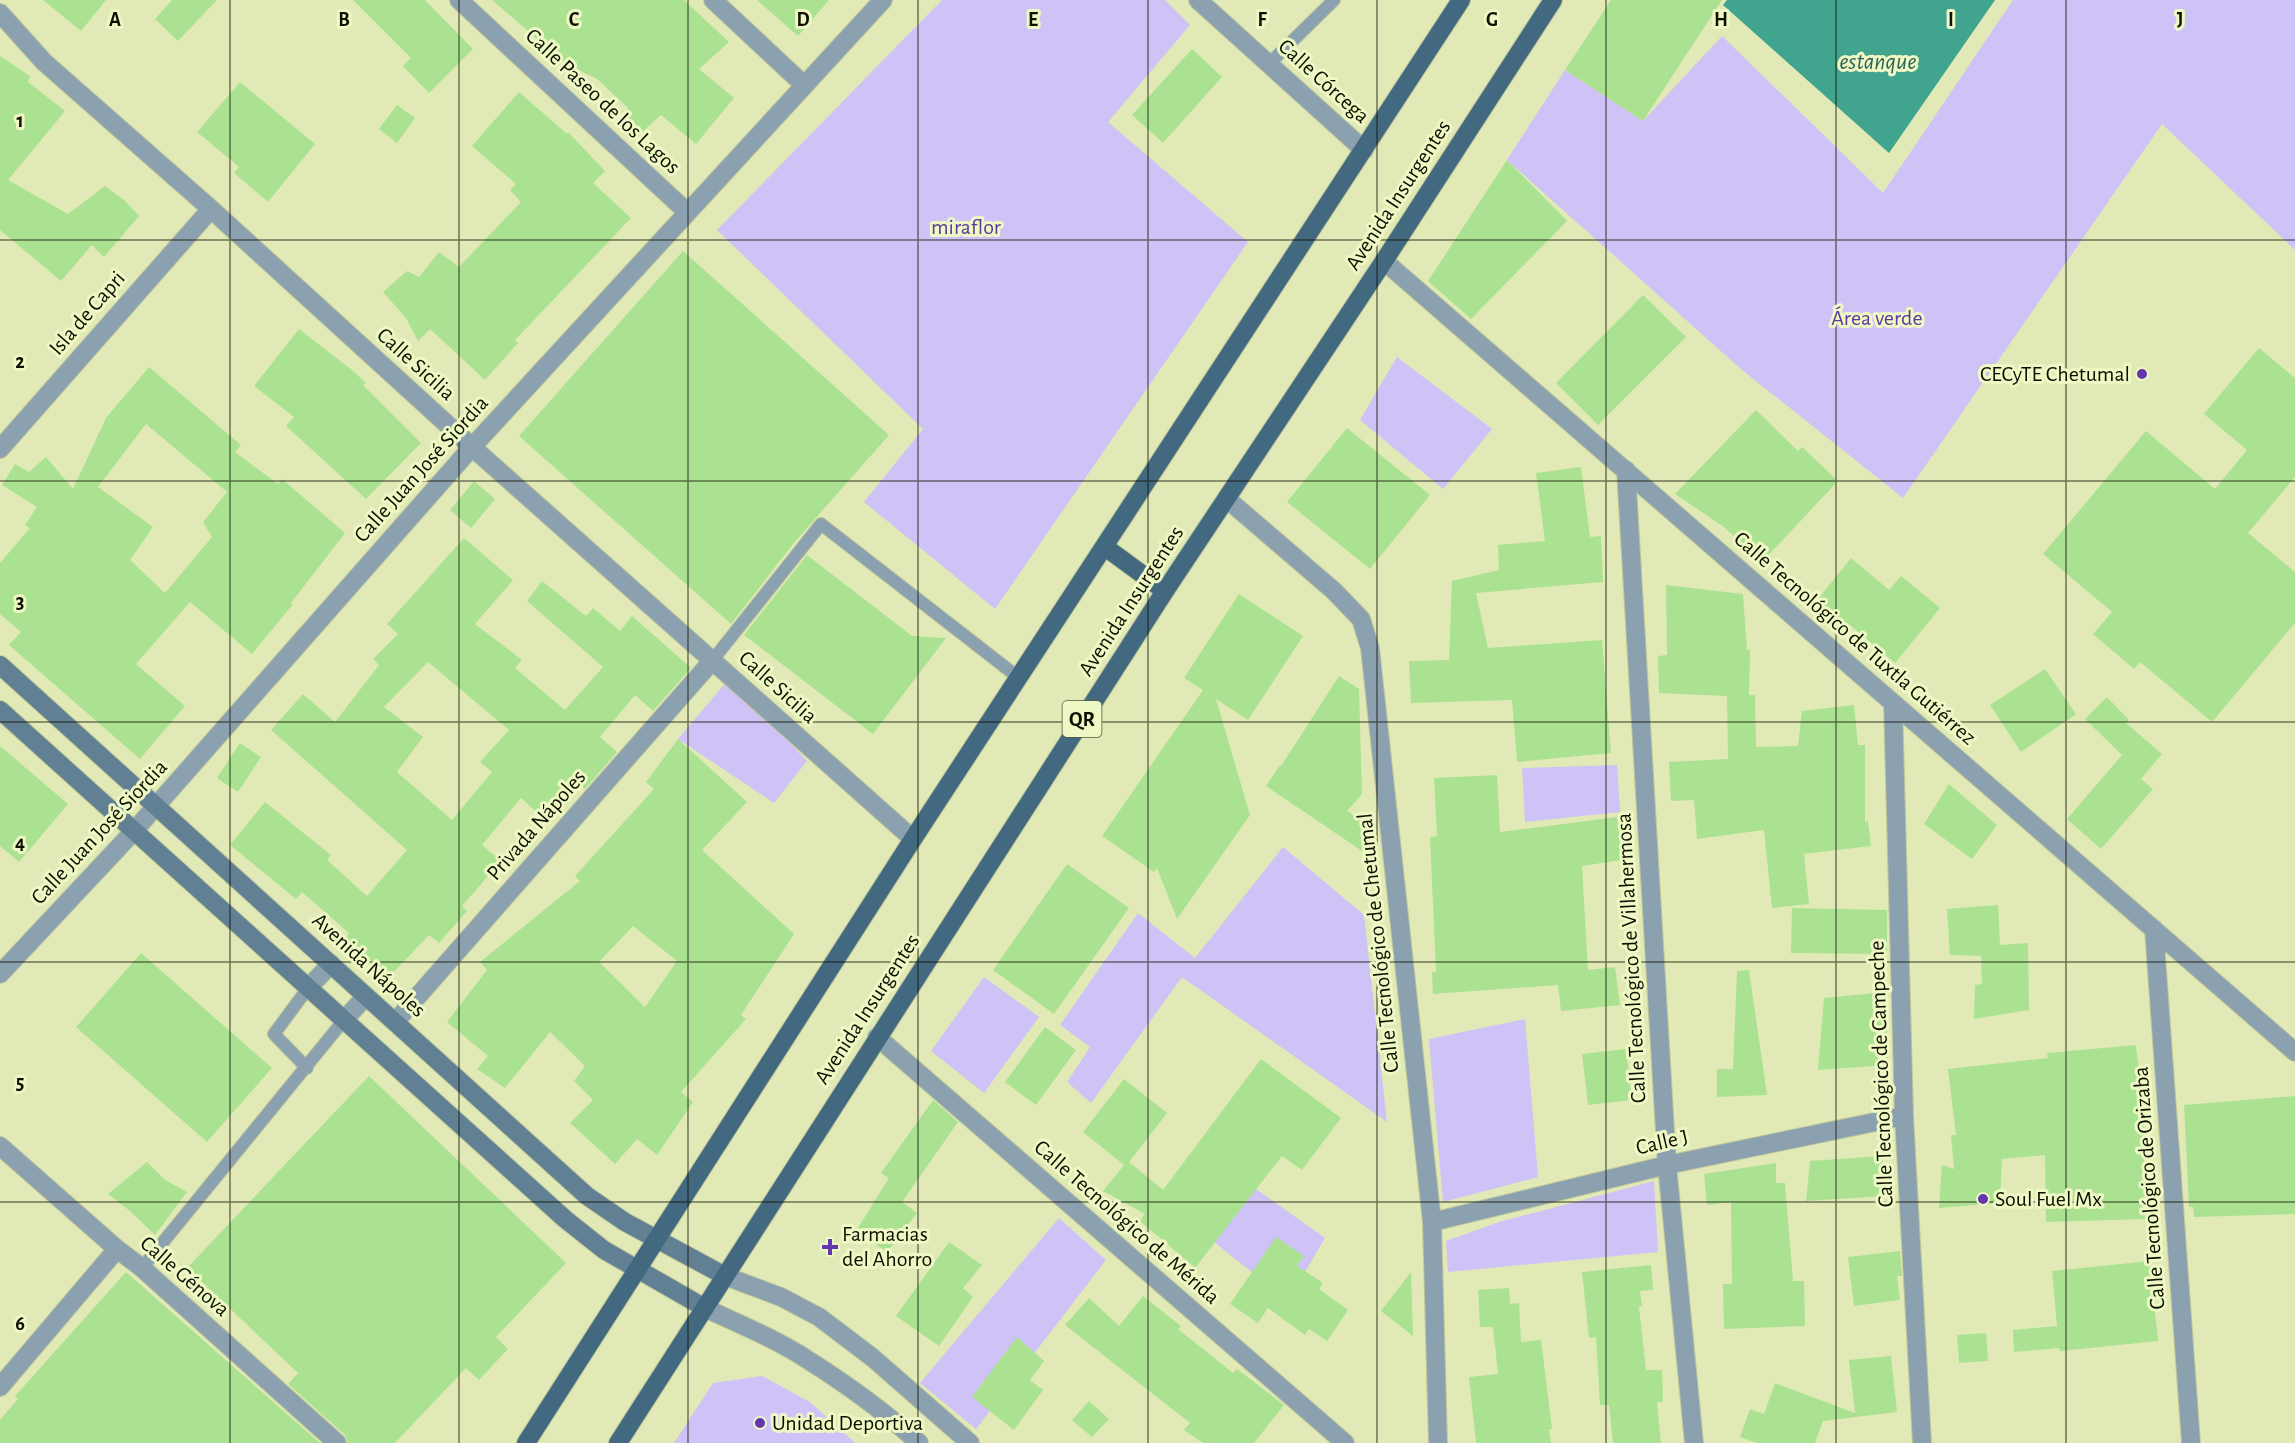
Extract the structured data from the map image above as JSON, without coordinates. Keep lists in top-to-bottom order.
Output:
{
  "streets": {
    "main road": ["Avenida Insurgentes", "QR", "Avenida Nápoles"],
    "street": [
      "Calle Córcega",
      "Calle Paseo de los Lagos",
      "Isla de Capri",
      "Calle Sicilia",
      "Calle Juan José Siordia",
      "Calle Tecnológico de Tuxtla Gutiérrez",
      "Privada Nápoles",
      "Calle Tecnológico de Chetumal",
      "Calle Tecnológico de Villahermosa",
      "Calle Tecnológico de Campeche",
      "Calle J",
      "Calle Tecnológico de Orizaba",
      "Calle Tecnológico de Mérida",
      "Calle Génova"
    ]
  },
  "crossings": [
    ["Calle Paseo de los Lagos", "Calle Juan José Siordia"],
    ["Avenida Insurgentes", "Calle Tecnológico de Tuxtla Gutiérrez"],
    ["Avenida Insurgentes", "Calle Tecnológico de Chetumal"],
    ["Avenida Insurgentes", "Avenida Nápoles"],
    ["Avenida Insurgentes", "Calle Tecnológico de Mérida"],
    ["Isla de Capri", "Calle Sicilia"],
    ["Calle Sicilia", "Calle Juan José Siordia"],
    ["Calle Sicilia", "Privada Nápoles"],
    ["Calle Juan José Siordia", "Avenida Nápoles"],
    ["Calle Tecnológico de Tuxtla Gutiérrez", "Calle Tecnológico de Villahermosa"],
    ["Calle Tecnológico de Tuxtla Gutiérrez", "Calle Tecnológico de Campeche"],
    ["Calle Tecnológico de Tuxtla Gutiérrez", "Calle Tecnológico de Orizaba"],
    ["Privada Nápoles", "Avenida Nápoles"],
    ["Calle Tecnológico de Chetumal", "Calle J"],
    ["Calle Tecnológico de Villahermosa", "Calle J"],
    ["Calle Tecnológico de Campeche", "Calle J"]
  ],
  "water": ["estanque"],
  "parks": ["miraflor", "Área verde"],
  "places": {
    "other": ["CECyTE Chetumal", "Soul Fuel Mx", "Unidad Deportiva"],
    "health": ["Farmacias del Ahorro"]
  },
  "grid": {
    "columns": [
      "A",
      "B",
      "C",
      "D",
      "E",
      "F",
      "G",
      "H",
      "I",
      "J"
    ],
    "rows": [
      "1",
      "2",
      "3",
      "4",
      "5",
      "6"
    ]
  }
}
